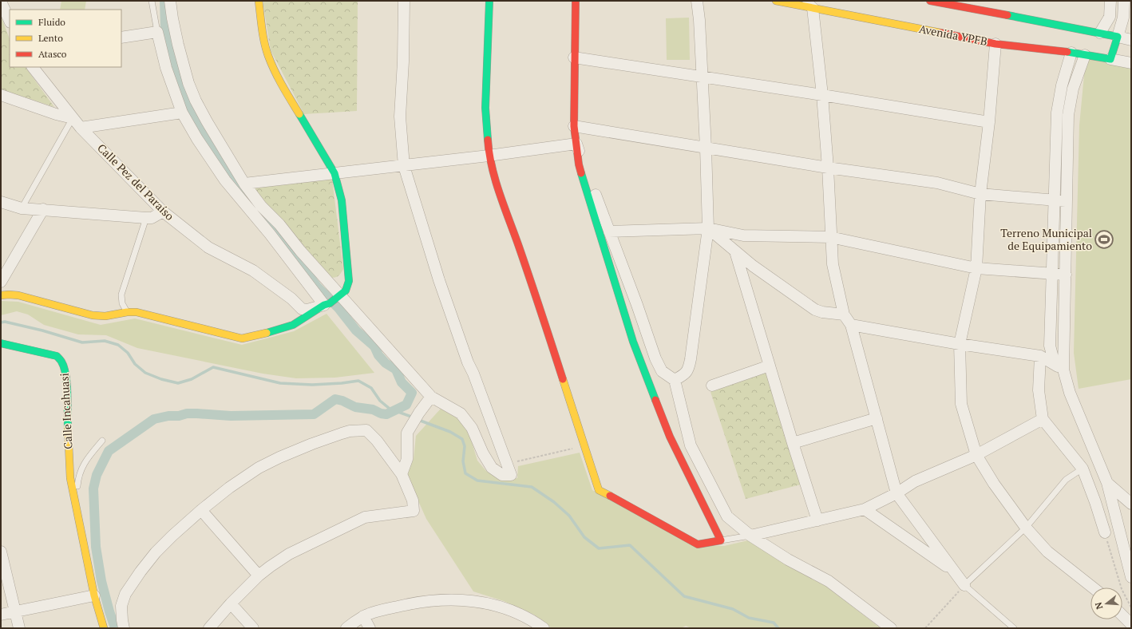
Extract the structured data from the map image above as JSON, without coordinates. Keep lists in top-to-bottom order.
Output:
{
  "streets": {
    "street": ["Avenida YPFB", "Calle Pez del Paraíso", "Calle Incahuasi"]
  },
  "places": {
    "sports": ["Terreno Municipal de Equipamiento"]
  },
  "legend": ["Fluido", "Lento", "Atasco"],
  "north": "left"
}
